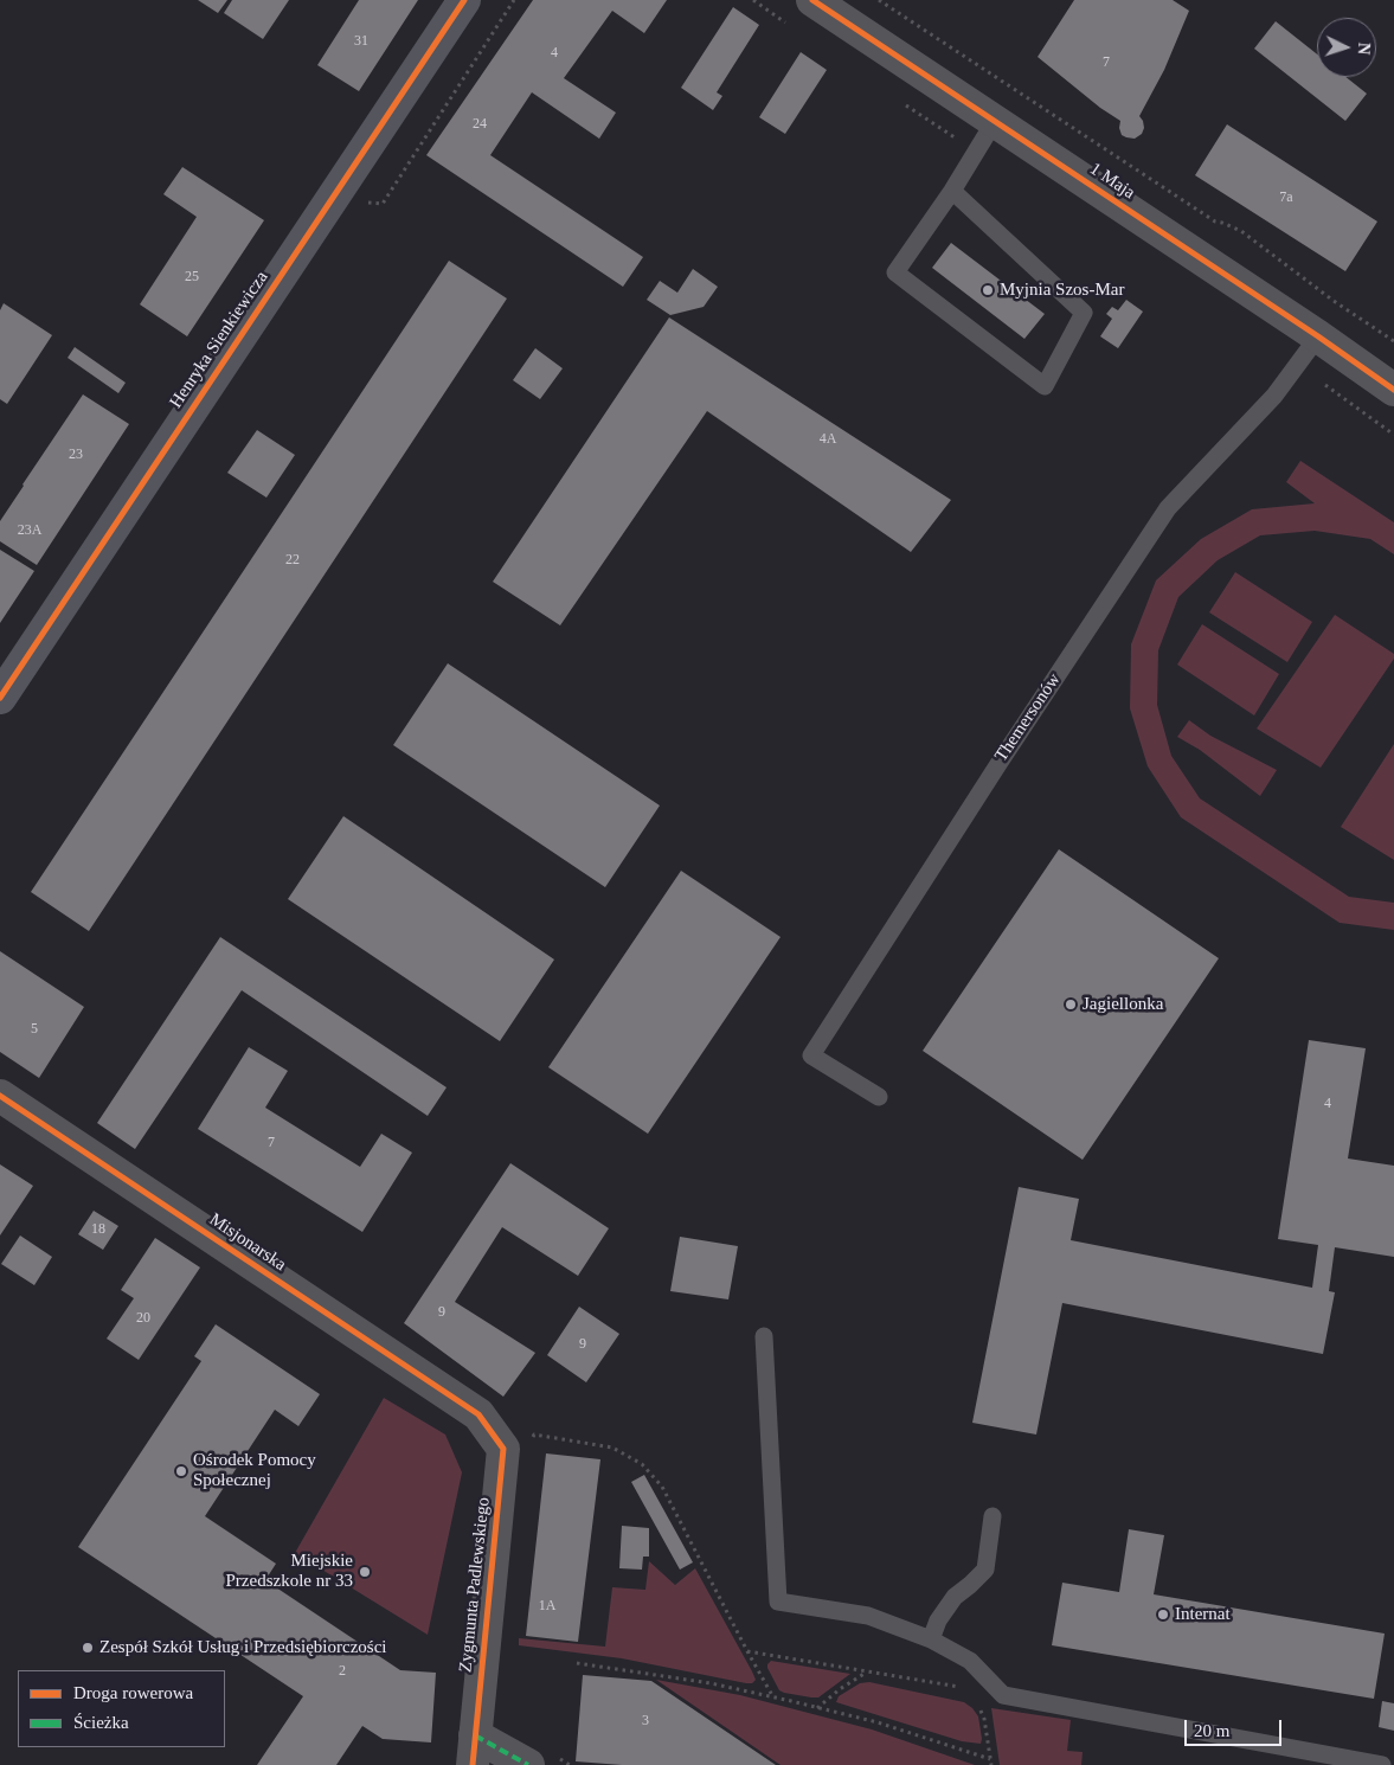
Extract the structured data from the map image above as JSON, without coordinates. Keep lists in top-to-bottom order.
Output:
{
  "streets": {
    "street": [
      "1 Maja",
      "Henryka Sienkiewicza",
      "Misjonarska",
      "Zygmunta Padlewskiego"
    ],
    "lane": ["Themersonów"]
  },
  "crossings": [
    ["1 Maja", "Themersonów"],
    ["Misjonarska", "Zygmunta Padlewskiego"]
  ],
  "places": [
    "Myjnia Szos-Mar",
    "Jagiellonka",
    "Ośrodek Pomocy Społecznej",
    "Miejskie Przedszkole nr 33",
    "Internat",
    "Zespół Szkół Usług i Przedsiębiorczości"
  ],
  "house_numbers": [
    "31",
    "4",
    "7",
    "24",
    "7a",
    "25",
    "4A",
    "23",
    "23A",
    "22",
    "5",
    "4",
    "7",
    "18",
    "9",
    "20",
    "9",
    "1A",
    "2",
    "3"
  ],
  "legend": ["Droga rowerowa", "Ścieżka"],
  "scale_bar": "20 m",
  "north": "right"
}
